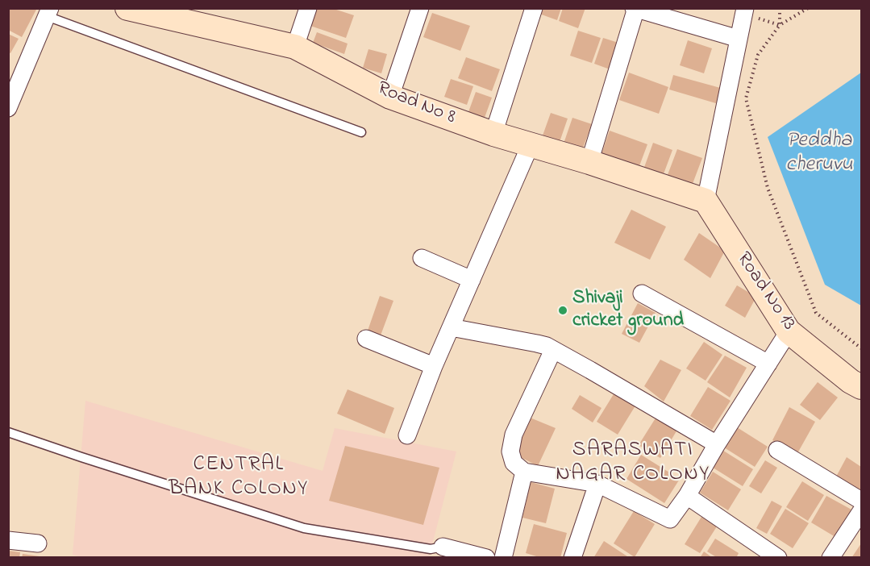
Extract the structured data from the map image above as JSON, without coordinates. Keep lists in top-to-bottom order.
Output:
{
  "streets": {
    "street": ["Road No 8", "Road No 13"]
  },
  "crossings": [
    ["Road No 8", "Road No 13"]
  ],
  "districts": ["SARASWATI NAGAR COLONY", "CENTRAL BANK COLONY"],
  "water": ["Peddha cheruvu"],
  "places": ["Shivaji cricket ground"]
}
